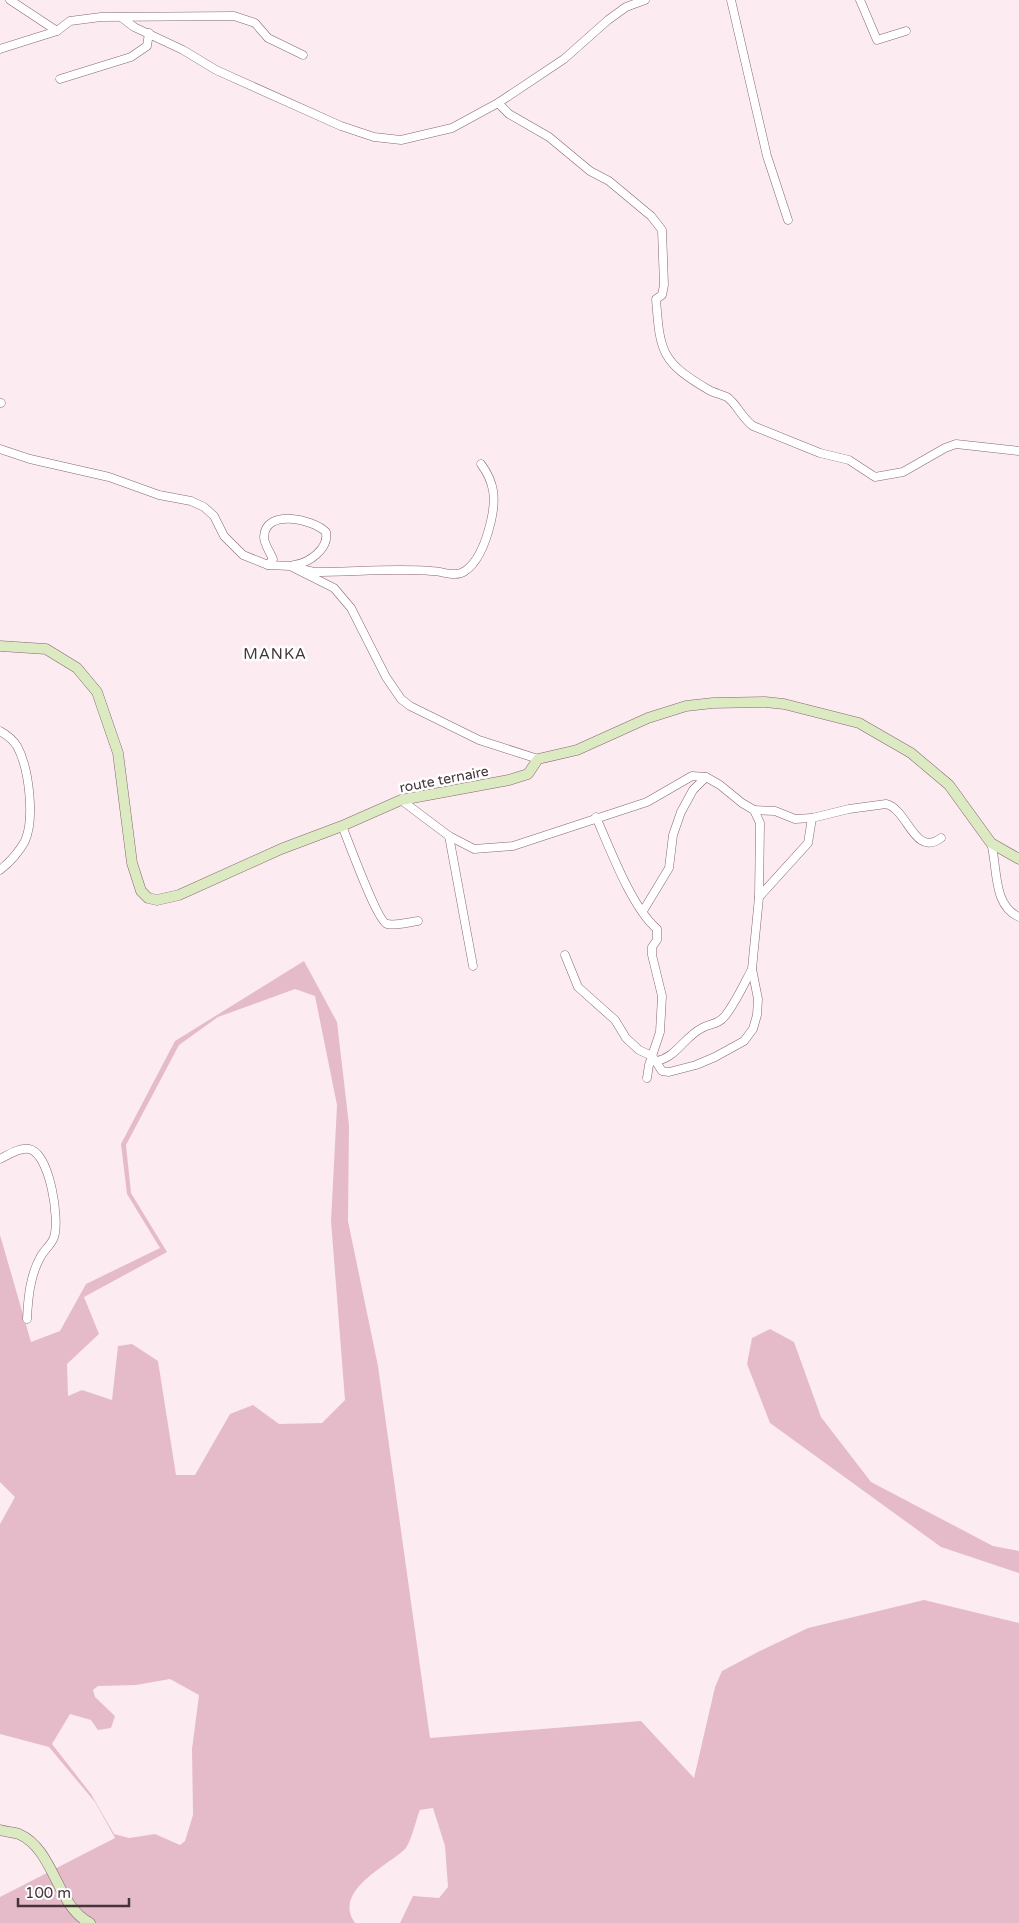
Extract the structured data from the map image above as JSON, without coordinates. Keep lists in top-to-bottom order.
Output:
{
  "streets": {
    "street": ["route ternaire"]
  },
  "districts": ["MANKA"],
  "scale_bar": "100 m"
}
